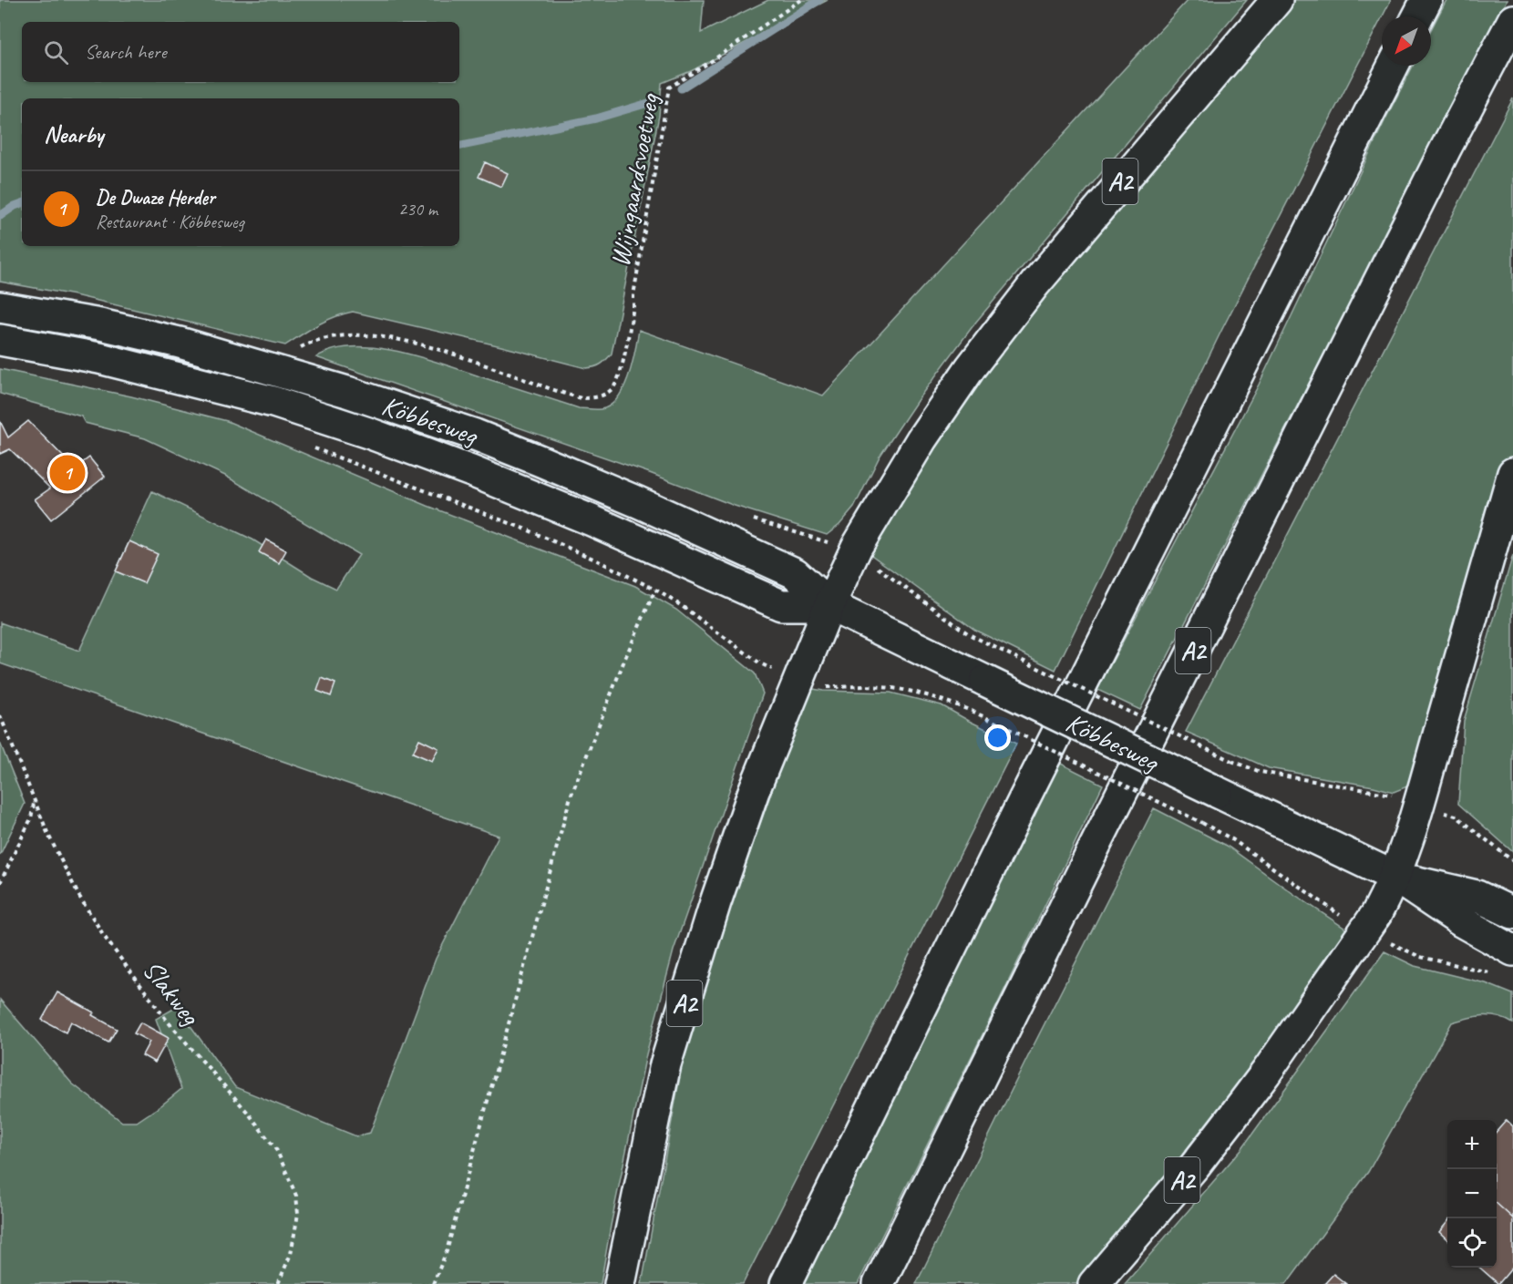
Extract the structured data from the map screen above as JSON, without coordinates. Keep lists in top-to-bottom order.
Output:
{
  "streets": {
    "main road": ["A2", "Köbbesweg"],
    "path": ["Wijngaardsvoetweg", "Slakweg"]
  },
  "crossings": [
    ["Wijngaardsvoetweg", "Köbbesweg"],
    ["A2", "Köbbesweg"]
  ],
  "north": "bottom left",
  "page": {
    "search": "Search here",
    "heading": "Nearby",
    "list": [
      {
        "mark": "1",
        "name": "De Dwaze Herder",
        "note": "Restaurant · Köbbesweg",
        "value": "230 m"
      }
    ],
    "pins": "1",
    "map_buttons": ["+", "−"]
  }
}
